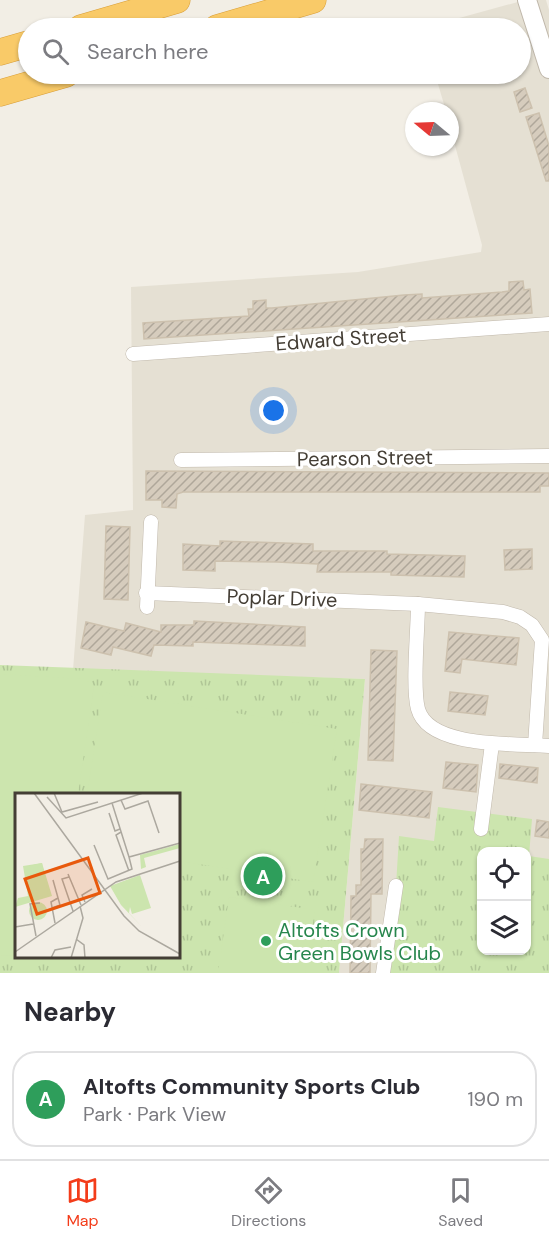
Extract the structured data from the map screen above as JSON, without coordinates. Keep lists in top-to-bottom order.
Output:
{
  "streets": {
    "street": ["Edward Street", "Pearson Street", "Poplar Drive"]
  },
  "places": ["Altofts Crown Green Bowls Club"],
  "north": "left",
  "page": {
    "search": "Search here",
    "pins": "A",
    "heading": "Nearby",
    "list": [
      {
        "mark": "A",
        "name": "Altofts Community Sports Club",
        "note": "Park · Park View",
        "value": "190 m"
      }
    ],
    "nav": ["Map", "Directions", "Saved"]
  }
}
